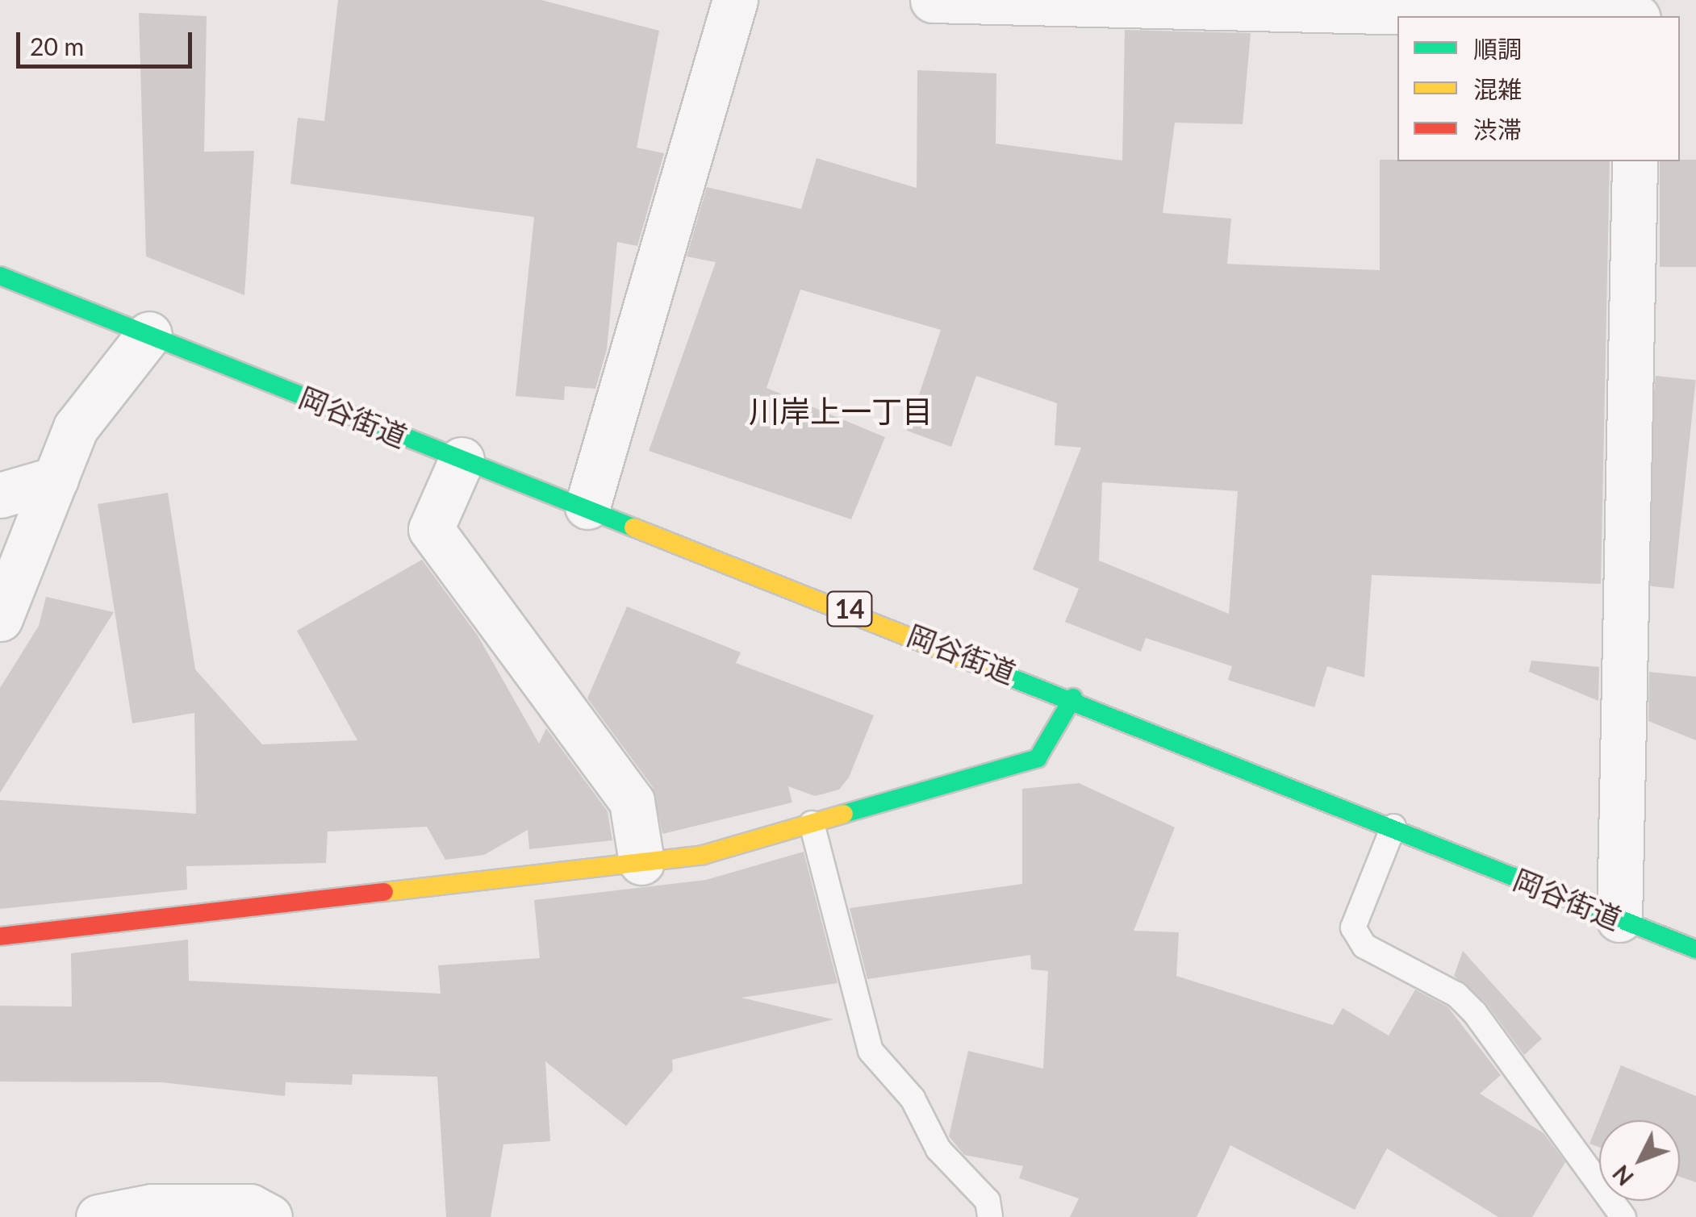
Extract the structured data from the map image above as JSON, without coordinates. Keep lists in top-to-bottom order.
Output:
{
  "streets": {
    "main road": ["岡谷街道", "14"]
  },
  "districts": ["川岸上一丁目"],
  "legend": ["順調", "混雑", "渋滞"],
  "scale_bar": "20 m",
  "north": "bottom left"
}
